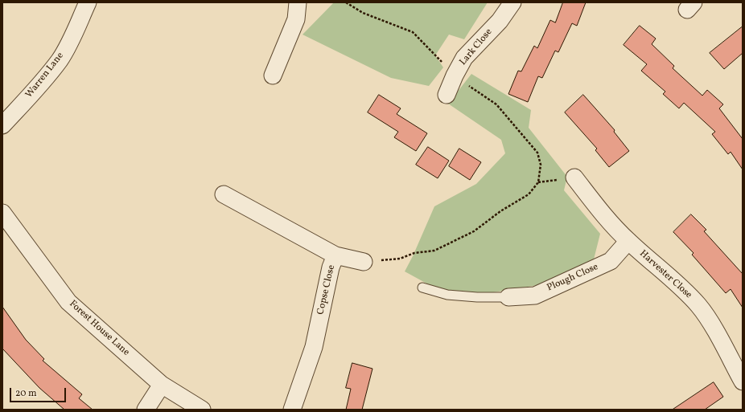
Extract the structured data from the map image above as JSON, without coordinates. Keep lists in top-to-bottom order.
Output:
{
  "streets": {
    "street": [
      "Lark Close",
      "Warren Lane",
      "Harvester Close",
      "Plough Close",
      "Copse Close",
      "Forest House Lane"
    ]
  },
  "crossings": [
    ["Harvester Close", "Plough Close"]
  ],
  "scale_bar": "20 m"
}
